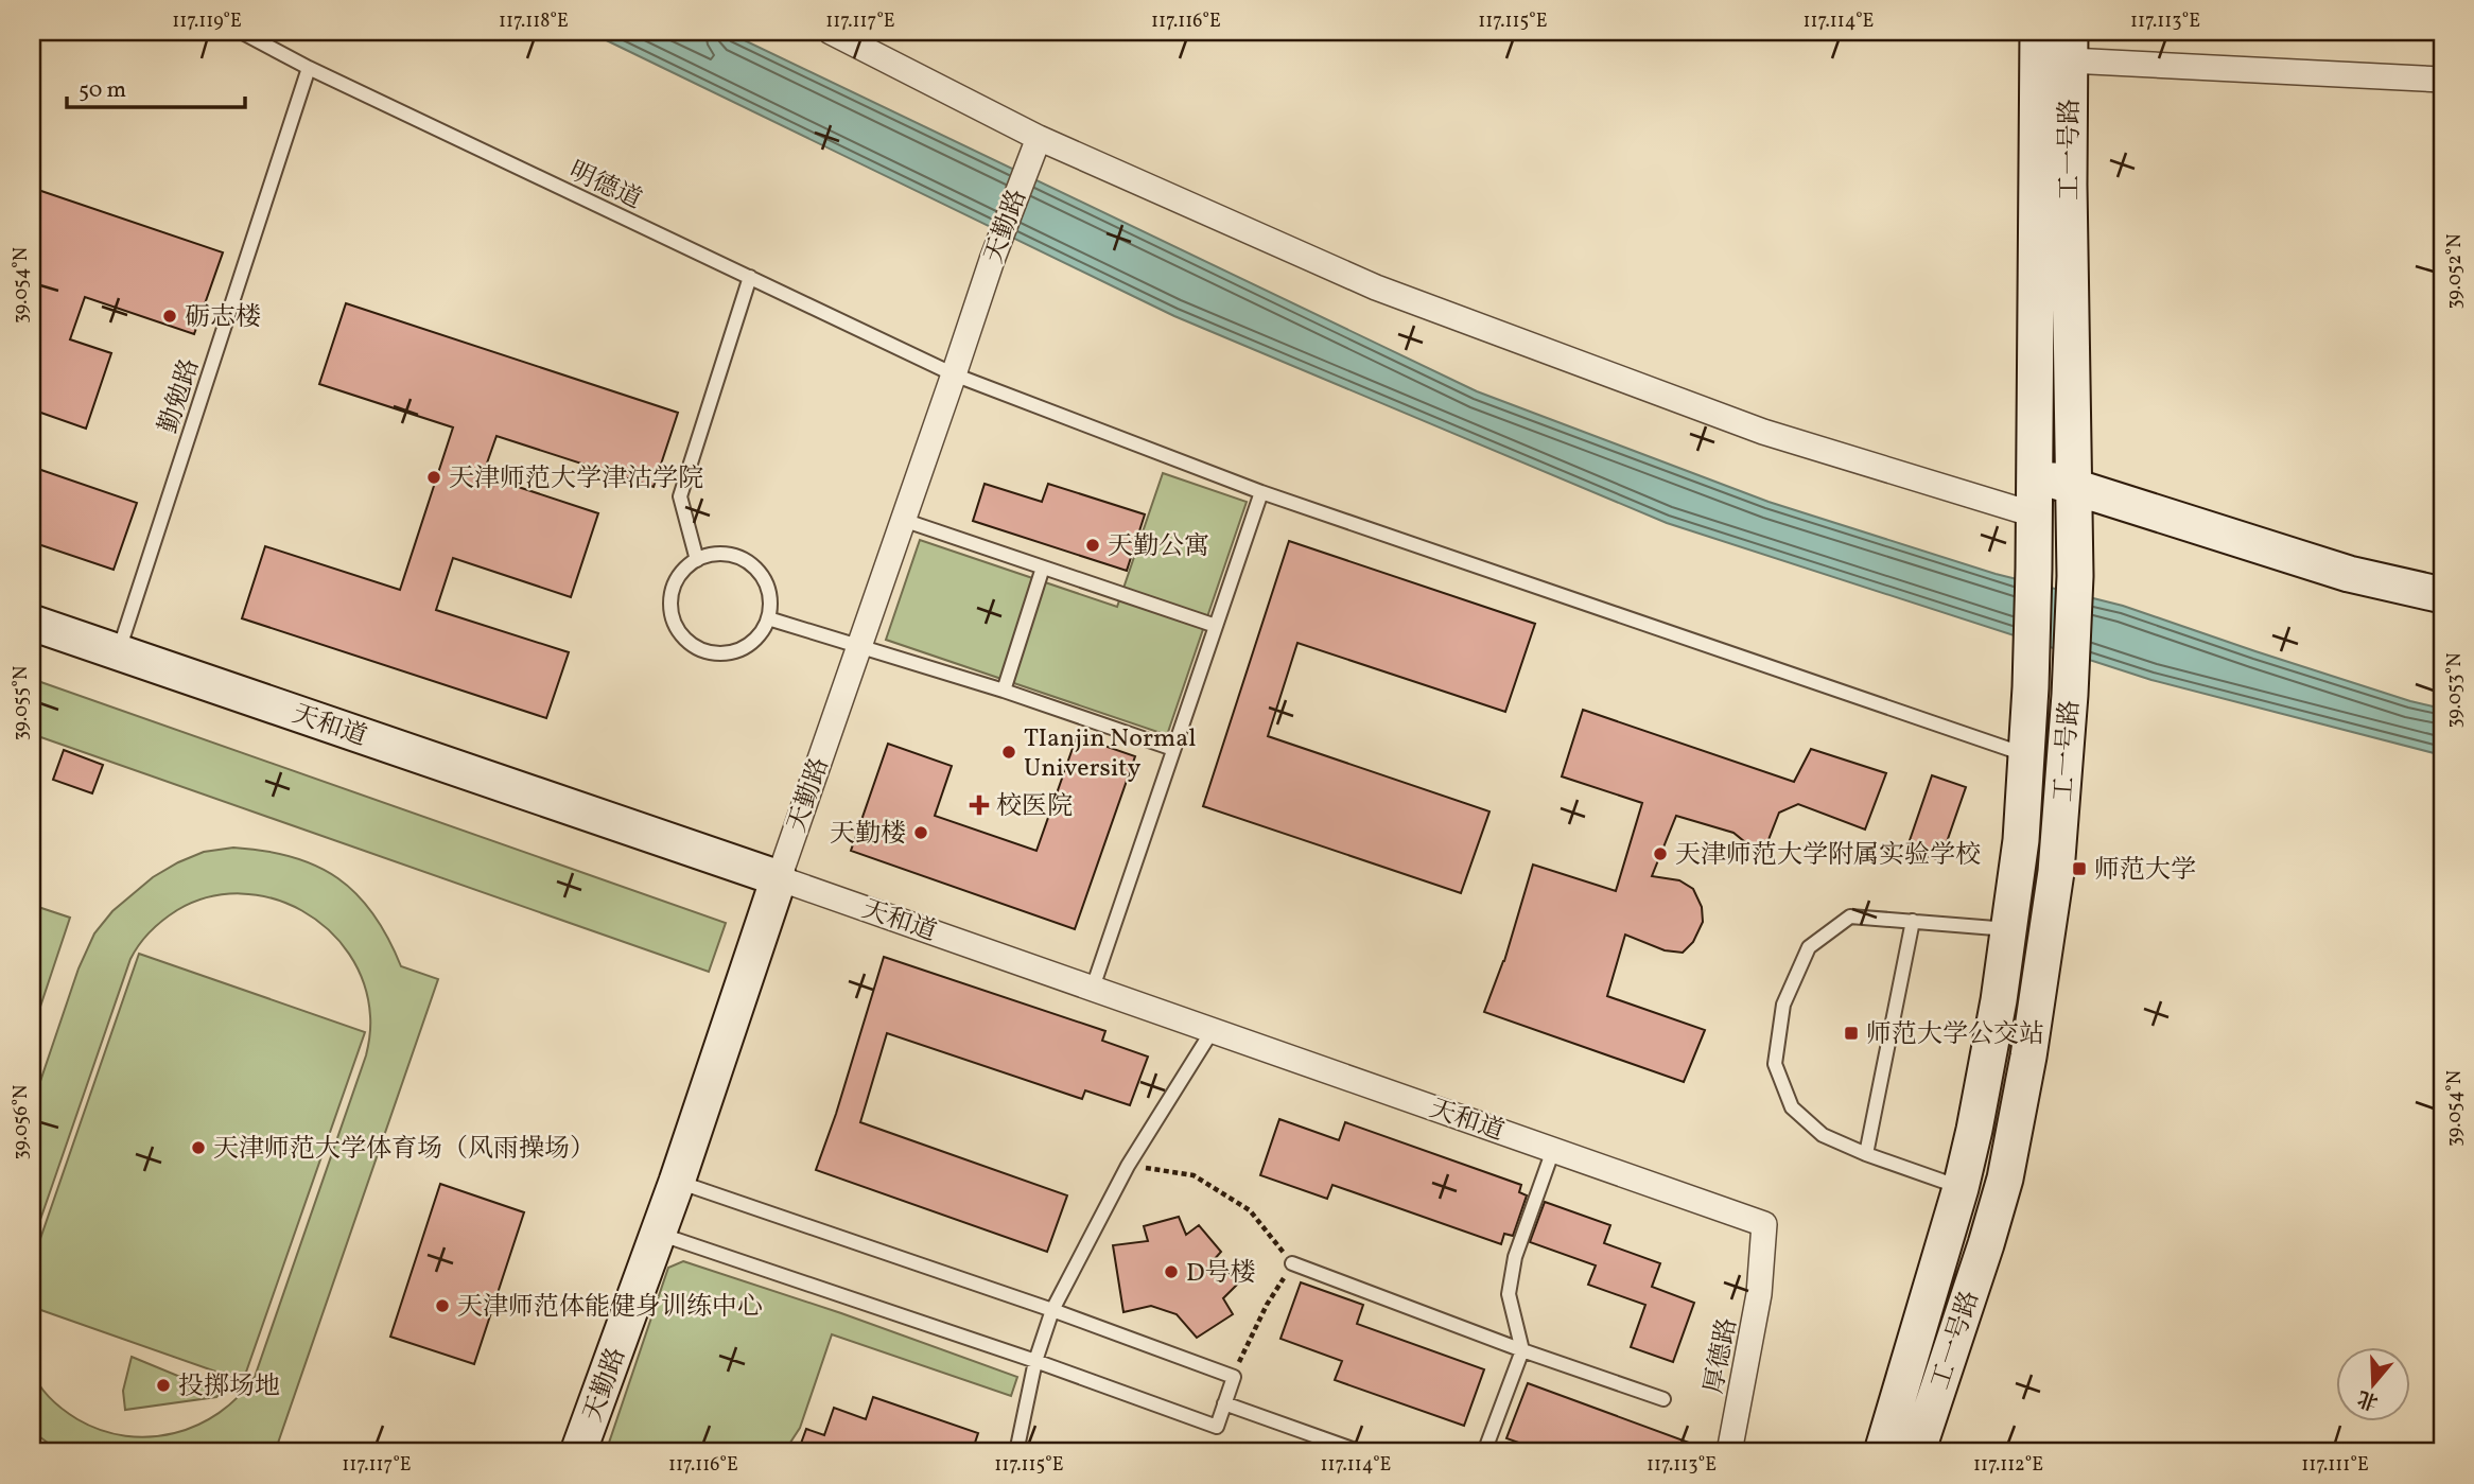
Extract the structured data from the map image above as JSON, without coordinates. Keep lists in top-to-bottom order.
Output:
{
  "streets": {
    "main road": ["工一号路", "天勤路", "天和道"],
    "street": ["厚德路"],
    "lane": ["明德道", "勤勉路"]
  },
  "crossings": [
    ["工一号路", "明德道"],
    ["明德道", "天勤路"],
    ["明德道", "勤勉路"],
    ["天勤路", "天和道"],
    ["勤勉路", "天和道"],
    ["天和道", "厚德路"]
  ],
  "places": {
    "other": [
      "砺志楼",
      "天津师范大学津沽学院",
      "天勤公寓",
      "TIanjin Normal University",
      "天勤楼",
      "天津师范大学附属实验学校",
      "天津师范大学体育场（风雨操场）",
      "D号楼",
      "天津师范体能健身训练中心",
      "投掷场地"
    ],
    "health": ["校医院"],
    "transit": ["师范大学", "师范大学公交站"]
  },
  "scale_bar": "50 m",
  "north": "bottom",
  "coordinates": [
    "117.119°E",
    "117.118°E",
    "117.117°E",
    "117.116°E",
    "117.115°E",
    "117.114°E",
    "117.113°E",
    "39.052°N",
    "39.054°N",
    "39.053°N",
    "39.055°N",
    "39.056°N",
    "117.112°E",
    "117.111°E"
  ]
}
